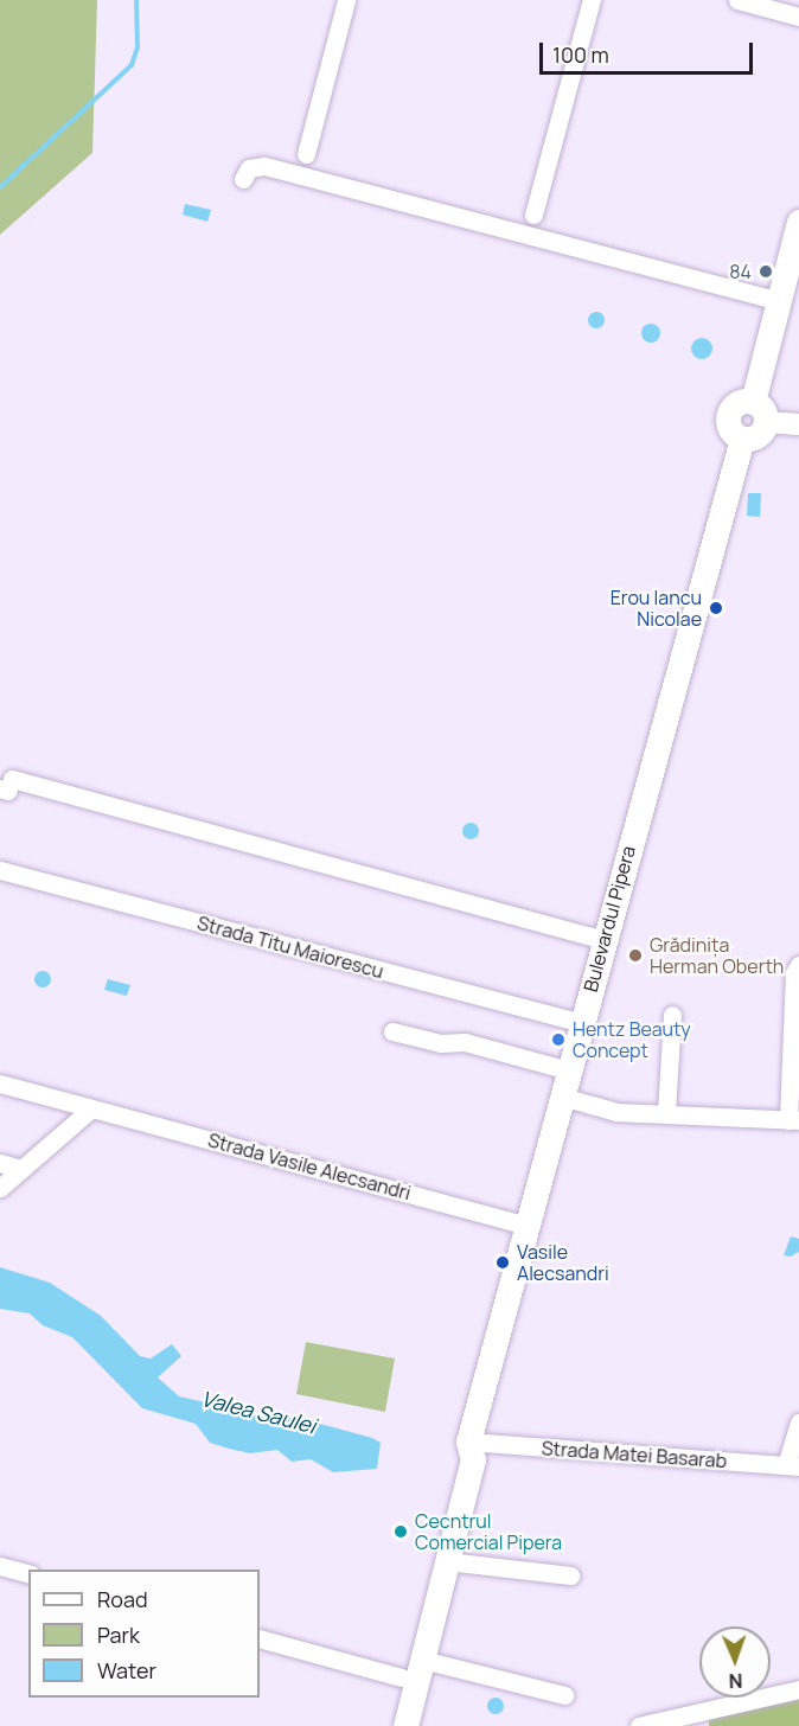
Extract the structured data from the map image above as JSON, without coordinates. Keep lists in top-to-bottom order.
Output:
{
  "streets": {
    "main road": ["Bulevardul Pipera"],
    "street": ["Strada Titu Maiorescu", "Strada Vasile Alecsandri", "Strada Matei Basarab"]
  },
  "crossings": [
    ["Bulevardul Pipera", "Strada Titu Maiorescu"],
    ["Bulevardul Pipera", "Strada Vasile Alecsandri"],
    ["Bulevardul Pipera", "Strada Matei Basarab"]
  ],
  "water": ["Valea Saulei"],
  "places": [
    "84",
    "Erou Iancu Nicolae",
    "Grădinița Herman Oberth",
    "Hentz Beauty Concept",
    "Vasile Alecsandri",
    "Cecntrul Comercial Pipera"
  ],
  "legend": ["Road", "Park", "Water"],
  "scale_bar": "100 m",
  "north": "bottom"
}
